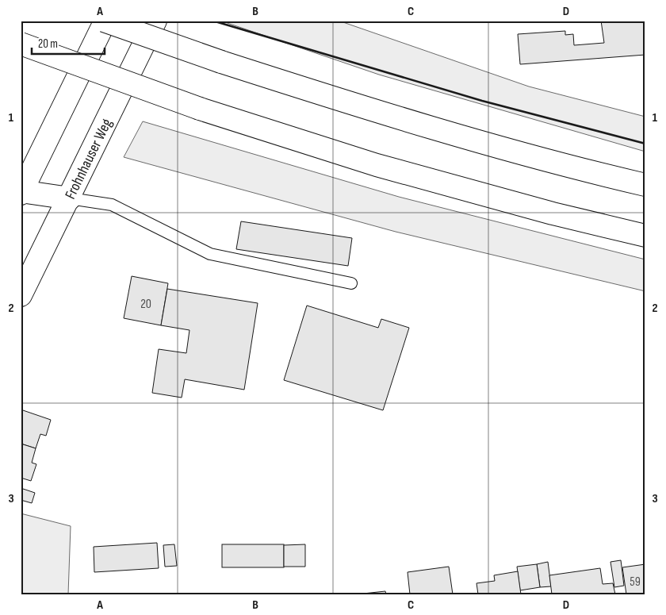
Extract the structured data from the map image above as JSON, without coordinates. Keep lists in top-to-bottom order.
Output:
{
  "streets": {
    "main road": ["Frohnhauser Weg"]
  },
  "house_numbers": ["20", "59"],
  "scale_bar": "20 m",
  "grid": {
    "columns": [
      "A",
      "B",
      "C",
      "D"
    ],
    "rows": ["1", "2", "3"]
  }
}
